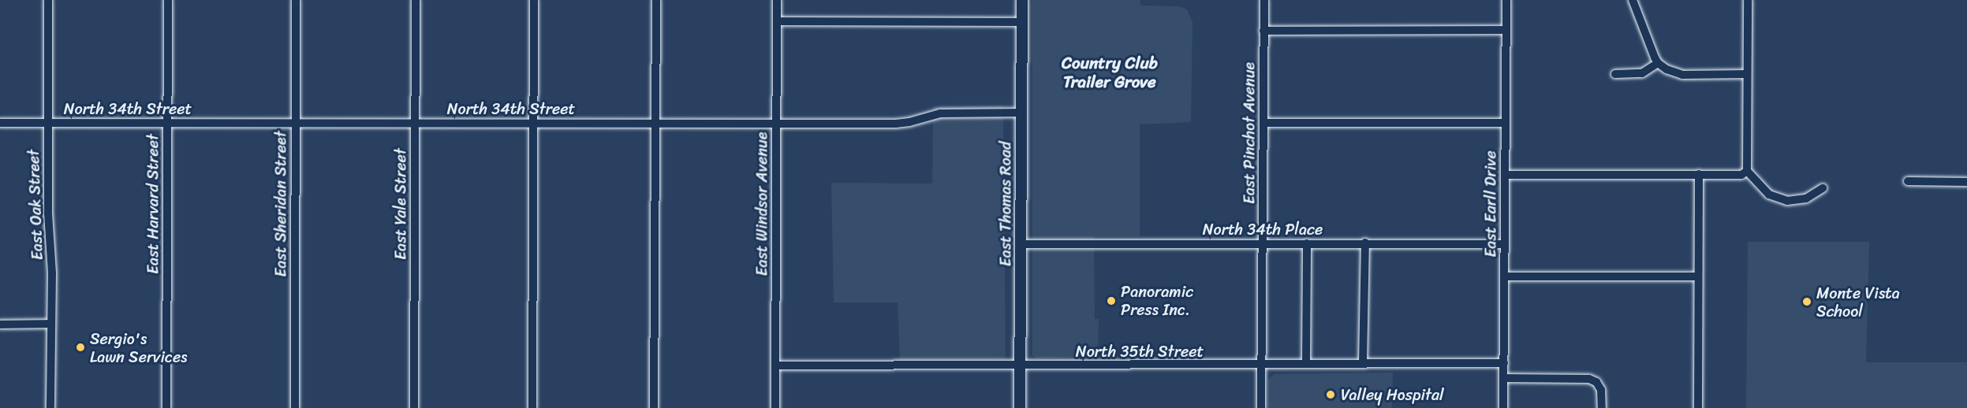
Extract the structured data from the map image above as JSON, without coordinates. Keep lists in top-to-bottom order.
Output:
{
  "streets": {
    "main road": ["East Thomas Road"],
    "street": [
      "North 34th Street",
      "East Pinchot Avenue",
      "East Harvard Street",
      "East Sheridan Street",
      "East Yale Street",
      "East Windsor Avenue",
      "East Earll Drive",
      "East Oak Street",
      "North 34th Place",
      "North 35th Street"
    ]
  },
  "crossings": [
    ["North 34th Street", "East Harvard Street"],
    ["North 34th Street", "East Sheridan Street"],
    ["North 34th Street", "East Yale Street"],
    ["North 34th Street", "East Windsor Avenue"],
    ["North 34th Street", "East Thomas Road"],
    ["North 34th Street", "East Oak Street"],
    ["East Pinchot Avenue", "North 34th Place"],
    ["East Pinchot Avenue", "North 35th Street"],
    ["East Windsor Avenue", "North 35th Street"],
    ["East Thomas Road", "North 34th Place"],
    ["East Thomas Road", "North 35th Street"],
    ["East Earll Drive", "North 34th Place"],
    ["East Earll Drive", "North 35th Street"]
  ],
  "districts": ["Country Club Trailer Grove"],
  "places": [
    "Panoramic Press Inc.",
    "Monte Vista School",
    "Sergio's Lawn Services",
    "Valley Hospital"
  ]
}
